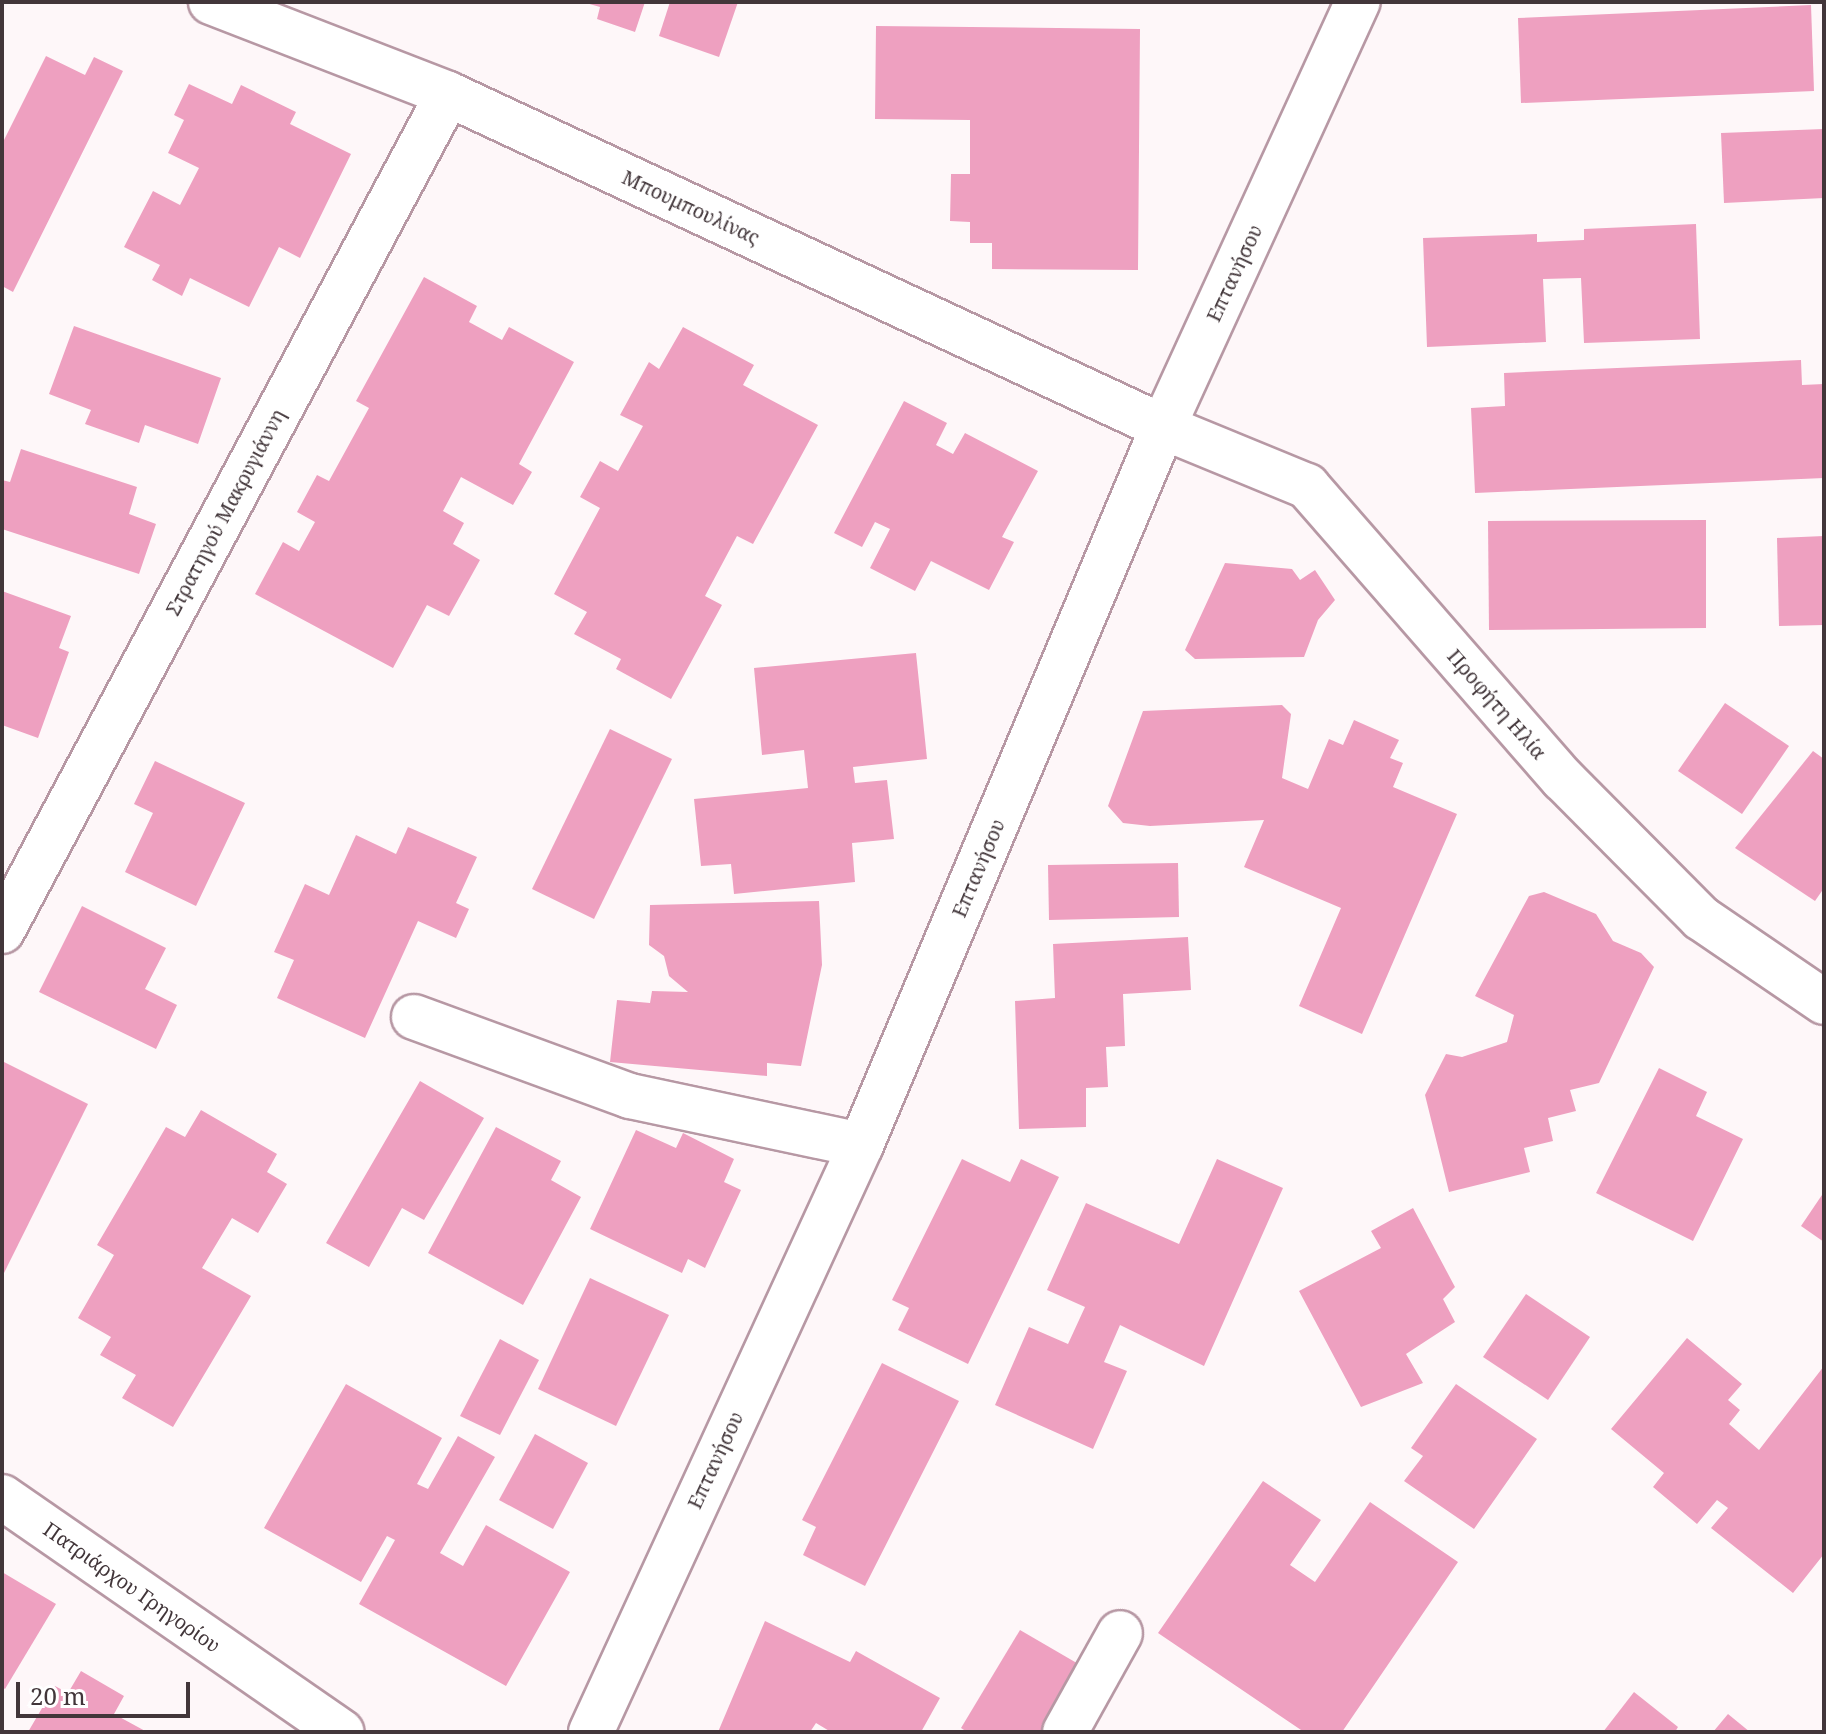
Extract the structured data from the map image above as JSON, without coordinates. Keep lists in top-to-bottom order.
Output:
{
  "streets": {
    "street": [
      "Μπουμπουλίνας",
      "Επτανήσου",
      "Στρατηγού Μακρυγιάννη",
      "Προφήτη Ηλία",
      "Πατριάρχου Γρηγορίου"
    ]
  },
  "crossings": [
    ["Μπουμπουλίνας", "Επτανήσου"],
    ["Μπουμπουλίνας", "Στρατηγού Μακρυγιάννη"],
    ["Μπουμπουλίνας", "Προφήτη Ηλία"],
    ["Επτανήσου", "Προφήτη Ηλία"]
  ],
  "scale_bar": "20 m"
}
